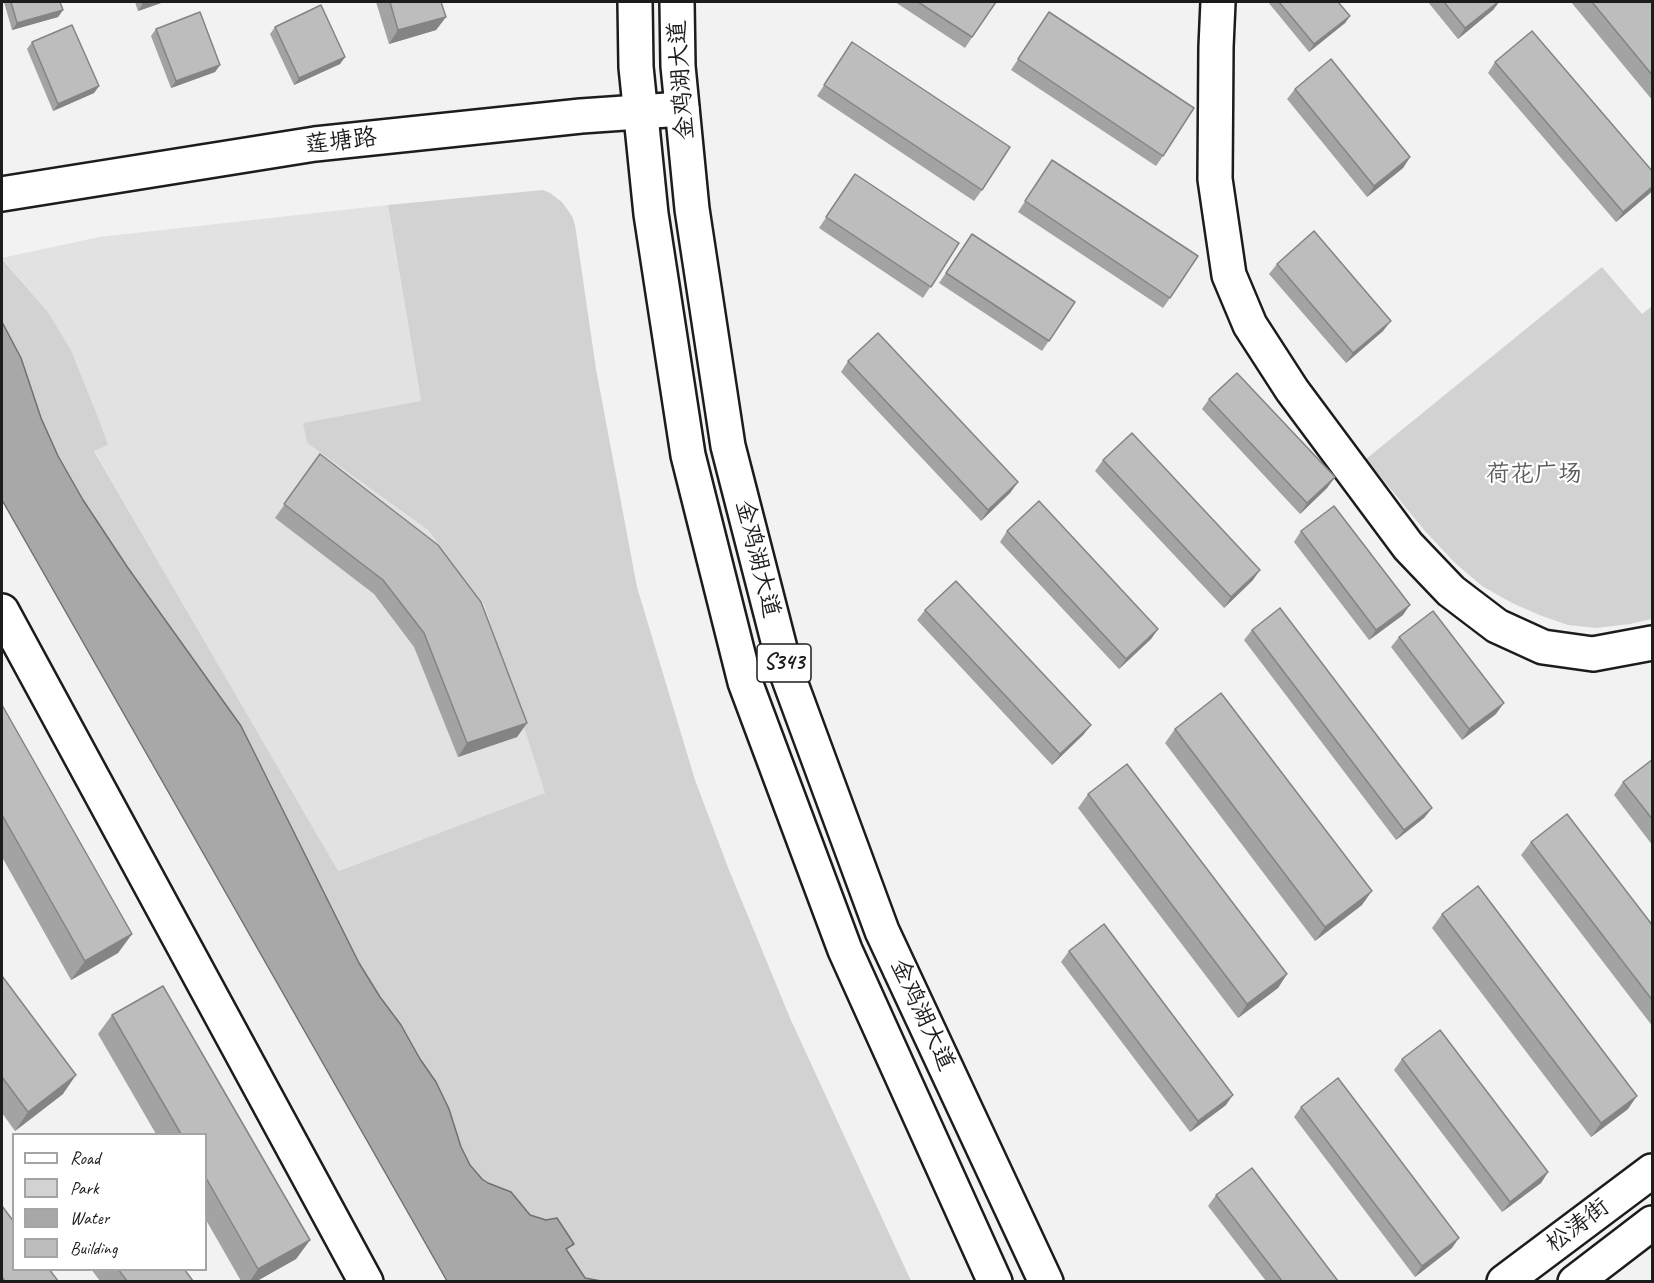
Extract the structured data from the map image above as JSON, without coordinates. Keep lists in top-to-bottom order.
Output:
{
  "streets": {
    "main road": [
      "金鸡湖大道",
      "莲塘路",
      "S343",
      "松涛街"
    ]
  },
  "crossings": [
    ["金鸡湖大道", "莲塘路"]
  ],
  "parks": ["荷花广场"],
  "legend": [
    "Road",
    "Park",
    "Water",
    "Building"
  ]
}
